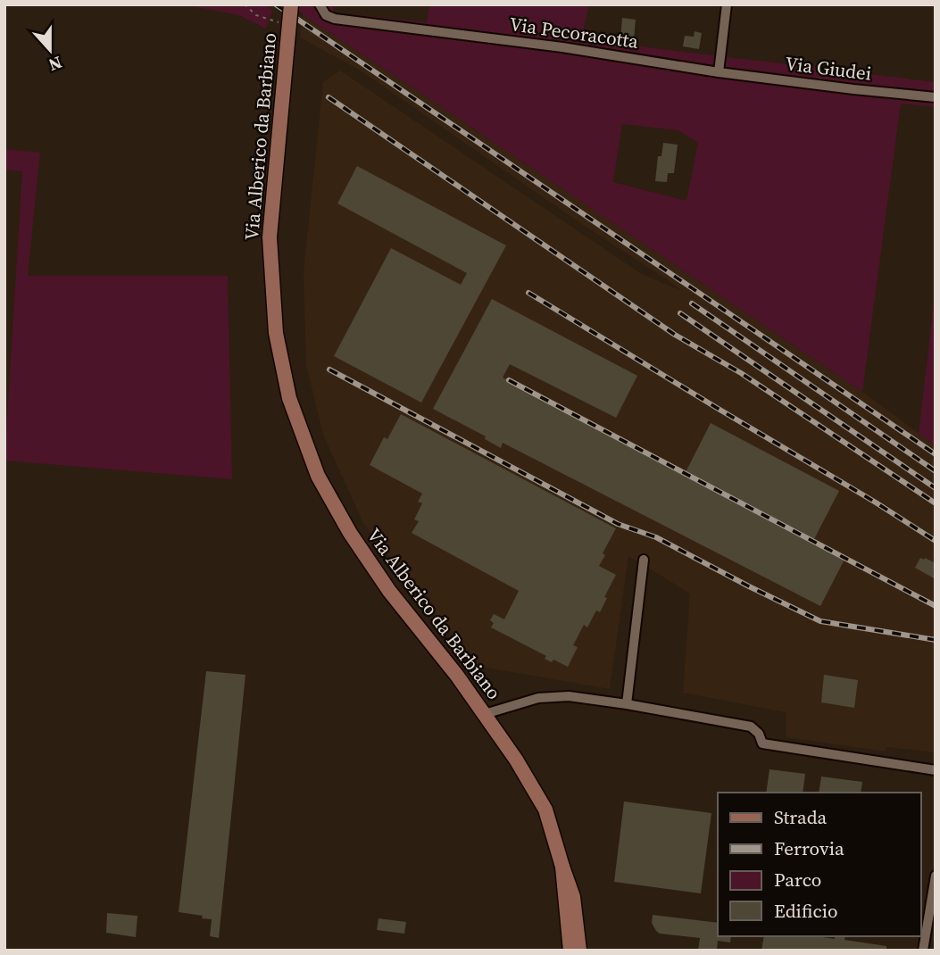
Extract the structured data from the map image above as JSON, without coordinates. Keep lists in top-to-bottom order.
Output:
{
  "streets": {
    "main road": ["Via Alberico da Barbiano"],
    "street": ["Via Pecoracotta", "Via Giudei"]
  },
  "crossings": [
    ["Via Pecoracotta", "Via Giudei"]
  ],
  "legend": [
    "Strada",
    "Ferrovia",
    "Parco",
    "Edificio"
  ],
  "north": "bottom"
}
